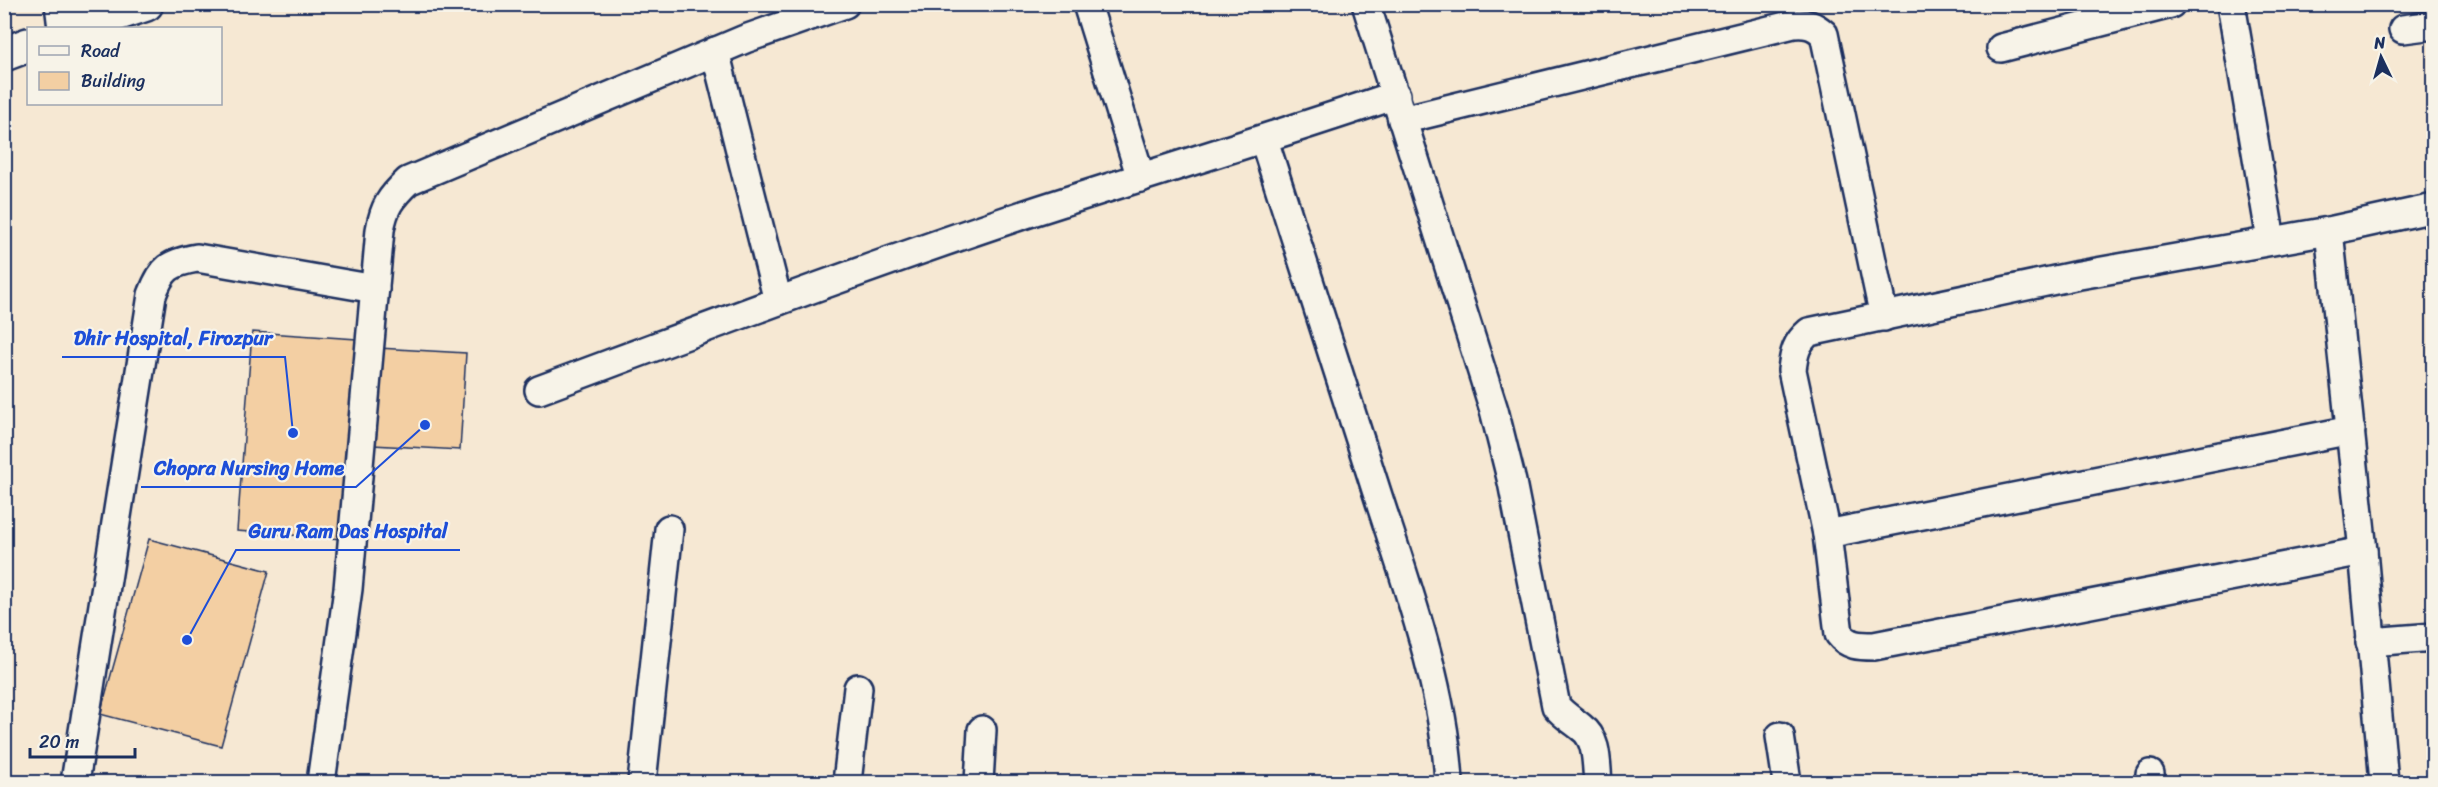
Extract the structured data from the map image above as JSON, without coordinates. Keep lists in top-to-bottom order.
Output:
{
  "places": ["Chopra Nursing Home", "Dhir Hospital, Firozpur", "Guru Ram Das Hospital"],
  "legend": ["Road", "Building"],
  "scale_bar": "20 m",
  "north": "top"
}
